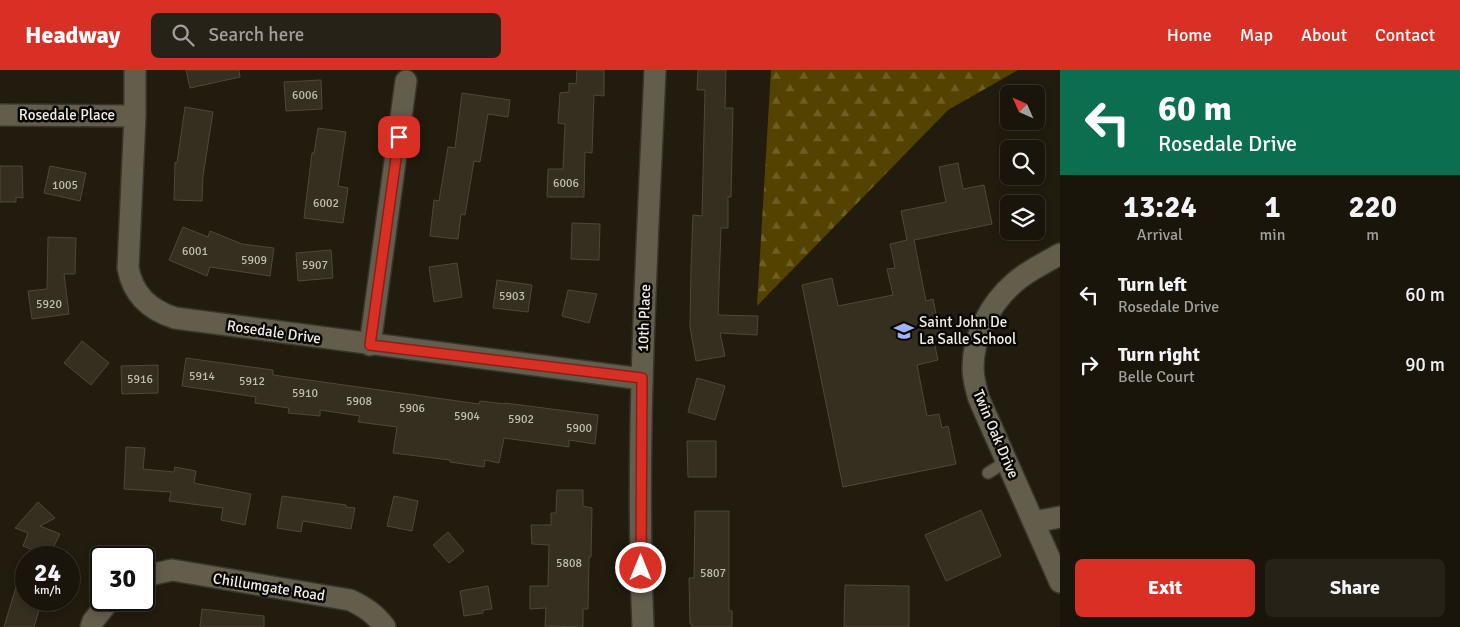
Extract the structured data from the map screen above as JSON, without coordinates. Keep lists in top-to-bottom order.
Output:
{
  "streets": {
    "street": [
      "Rosedale Place",
      "10th Place",
      "Rosedale Drive",
      "Twin Oak Drive",
      "Chillumgate Road"
    ]
  },
  "crossings": [
    ["Rosedale Place", "Rosedale Drive"],
    ["10th Place", "Rosedale Drive"]
  ],
  "places": {
    "school or university": ["Saint John De La Salle School"]
  },
  "house_numbers": [
    "6006",
    "6006",
    "1005",
    "6002",
    "6001",
    "5909",
    "5907",
    "5903",
    "5920",
    "5914",
    "5916",
    "5912",
    "5910",
    "5908",
    "5906",
    "5904",
    "5902",
    "5900",
    "5808",
    "5807"
  ],
  "north": "top left",
  "page": {
    "header": "Headway",
    "search": "Search here",
    "nav": [
      "Home",
      "Map",
      "About",
      "Contact"
    ],
    "turn": ["60 m", "Rosedale Drive"],
    "eta": [
      "13:24",
      "Arrival",
      "1",
      "min",
      "220",
      "m"
    ],
    "list": [
      {
        "name": "Turn left",
        "note": "Rosedale Drive",
        "value": "60 m"
      },
      {
        "name": "Turn right",
        "note": "Belle Court",
        "value": "90 m"
      }
    ],
    "speed": "24 km/h",
    "limit": "30",
    "buttons": ["Exit", "Share"]
  }
}
